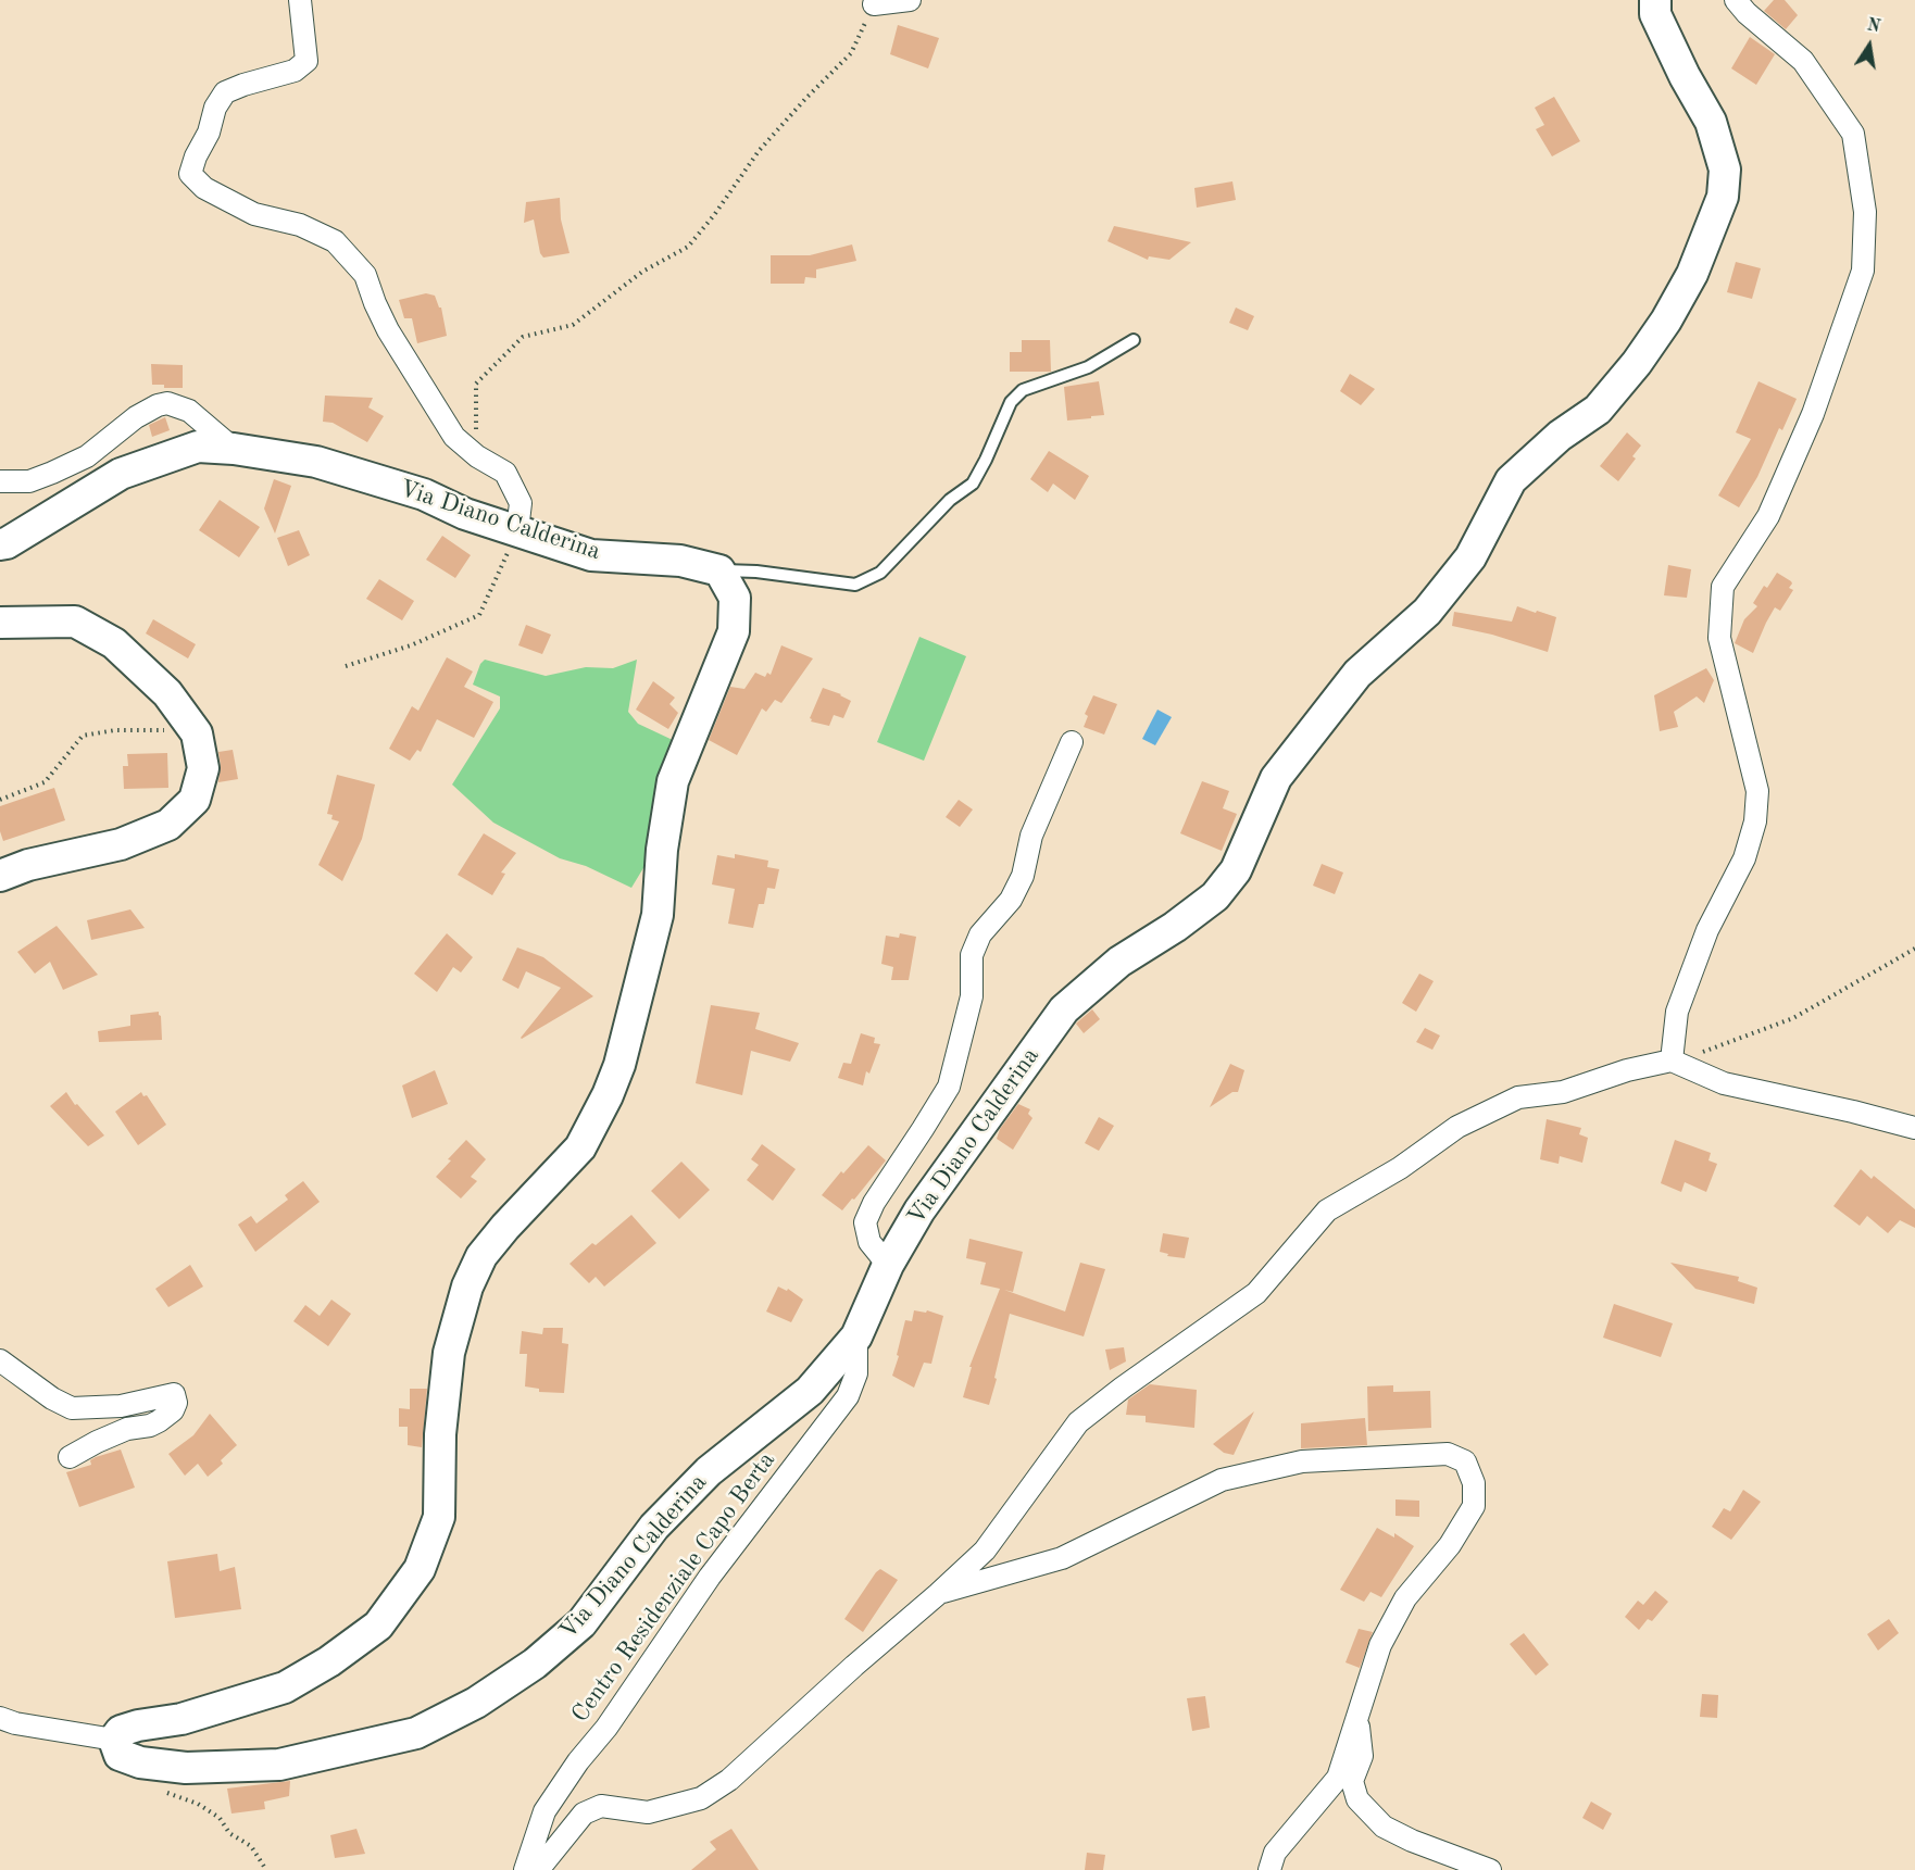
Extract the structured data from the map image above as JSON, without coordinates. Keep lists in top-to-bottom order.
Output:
{
  "streets": {
    "main road": ["Via Diano Calderina"],
    "street": ["Centro Residenziale Capo Berta"]
  },
  "crossings": [
    ["Via Diano Calderina", "Centro Residenziale Capo Berta"]
  ],
  "north": "top"
}
